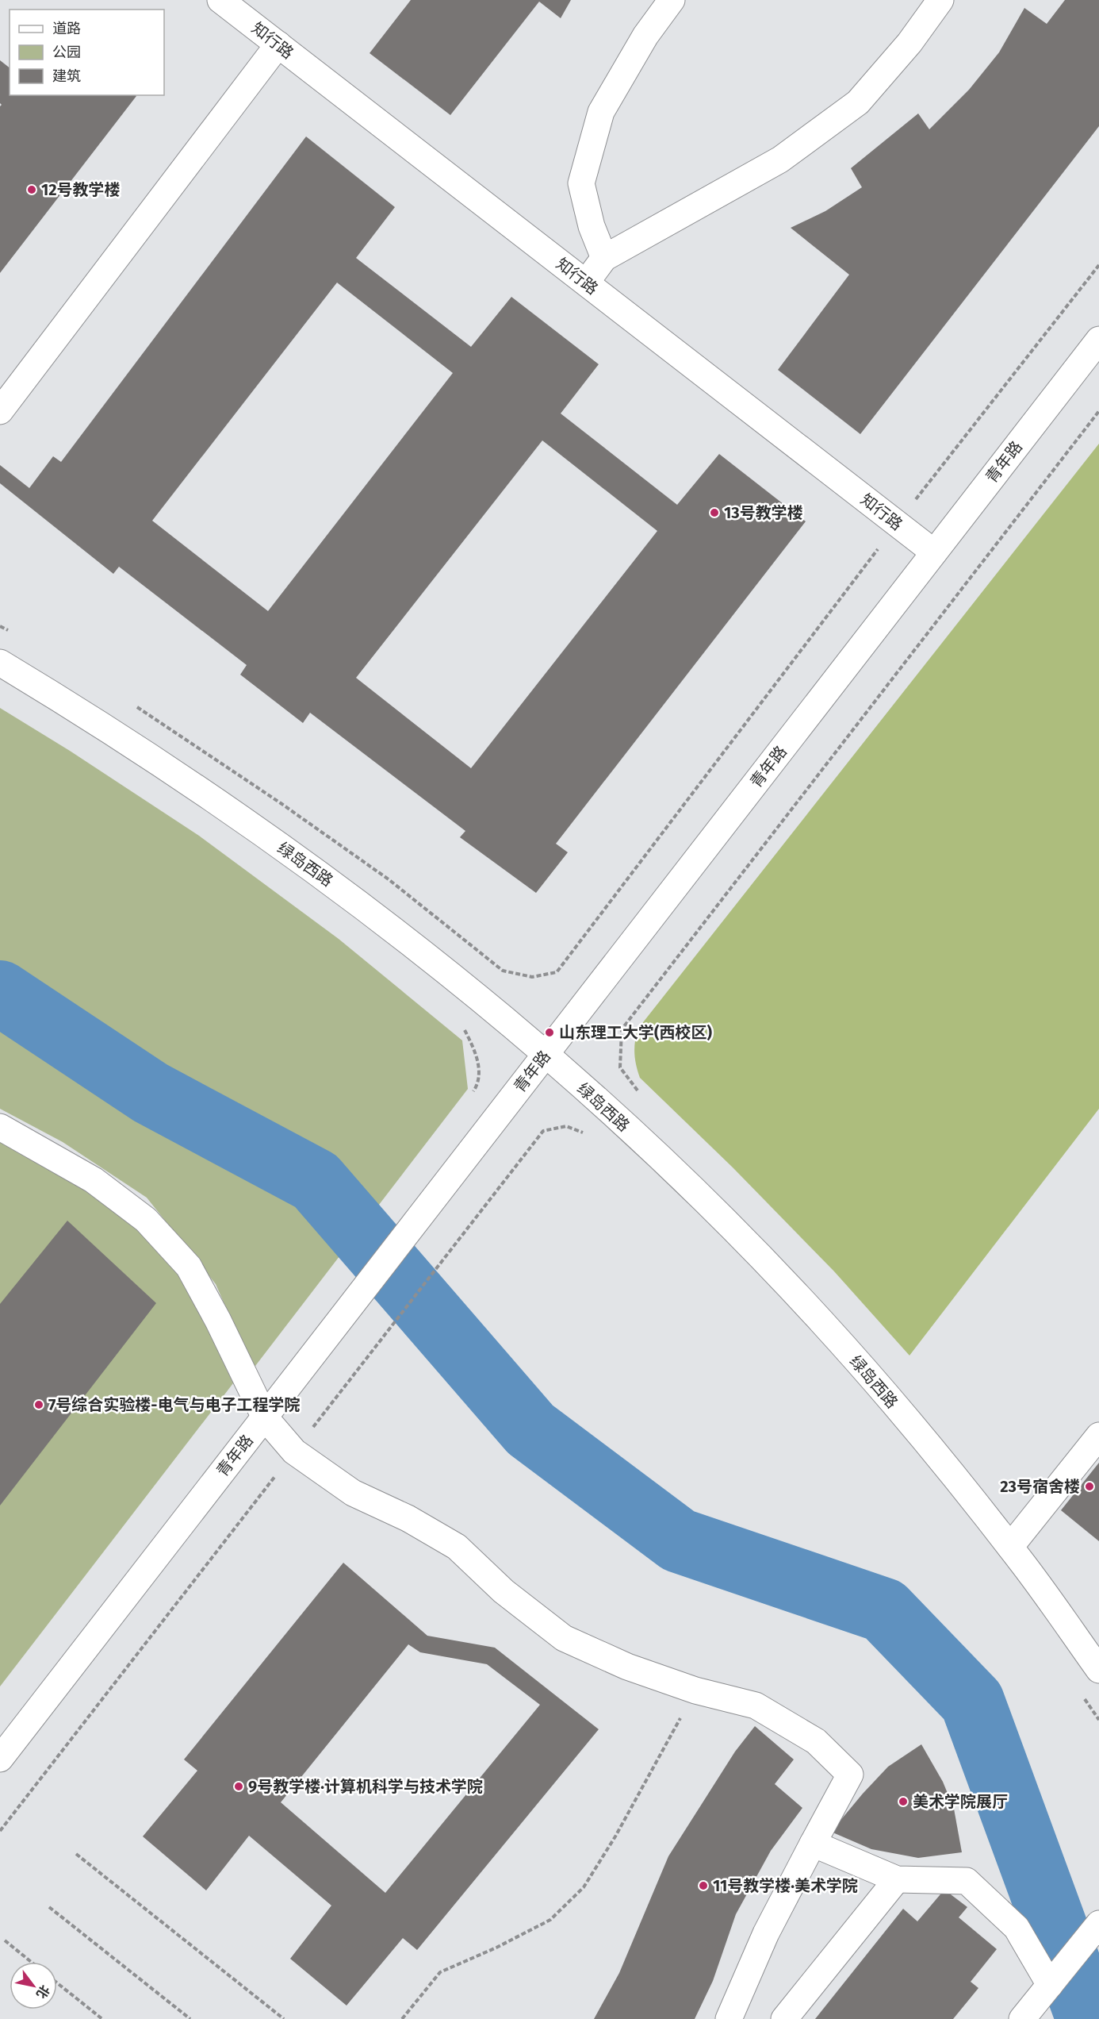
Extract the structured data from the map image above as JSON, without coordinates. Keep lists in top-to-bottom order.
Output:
{
  "streets": {
    "street": ["知行路", "青年路", "绿岛西路"]
  },
  "crossings": [
    ["知行路", "青年路"],
    ["青年路", "绿岛西路"]
  ],
  "places": [
    "12号教学楼",
    "13号教学楼",
    "山东理工大学(西校区)",
    "7号综合实验楼-电气与电子工程学院",
    "23号宿舍楼",
    "9号教学楼·计算机科学与技术学院",
    "美术学院展厅",
    "11号教学楼·美术学院"
  ],
  "legend": ["道路", "公园", "建筑"],
  "north": "bottom right"
}
